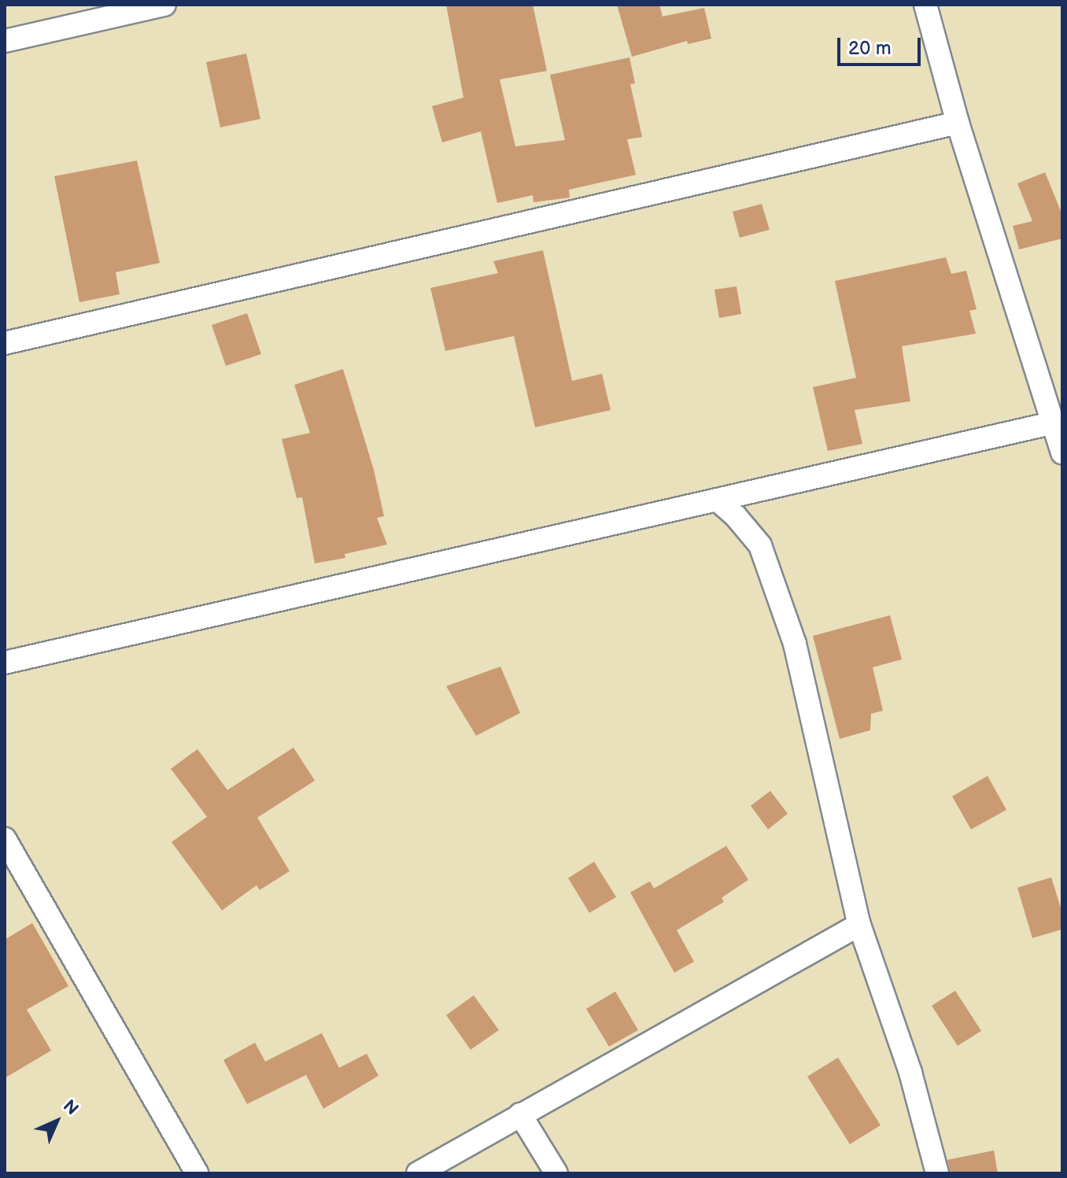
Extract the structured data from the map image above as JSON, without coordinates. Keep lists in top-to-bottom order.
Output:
{
  "scale_bar": "20 m",
  "north": "top right"
}
